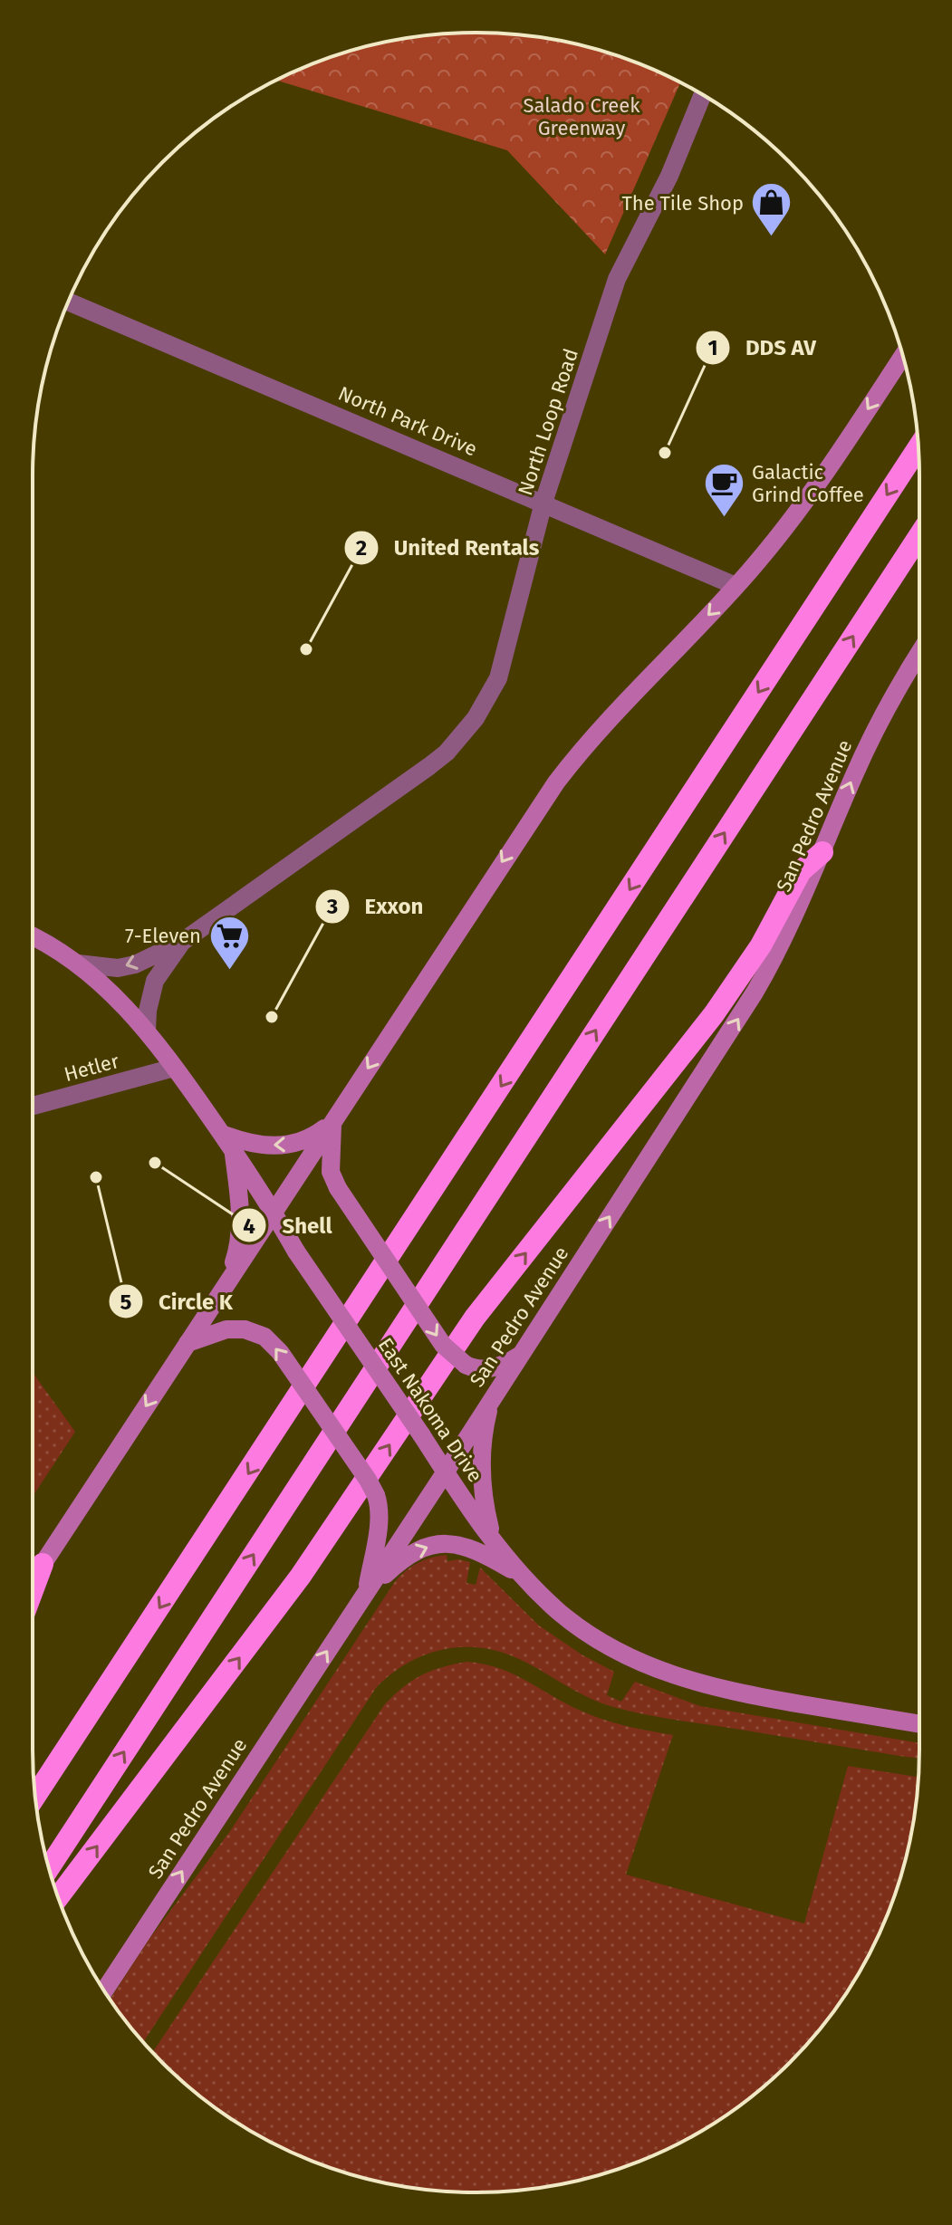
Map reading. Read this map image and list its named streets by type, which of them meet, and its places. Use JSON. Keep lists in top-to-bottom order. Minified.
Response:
{"streets":{"main road":["San Pedro Avenue","East Nakoma Drive"],"street":["North Park Drive","North Loop Road","Hetler"]},"crossings":[["North Park Drive","North Loop Road"],["North Loop Road","East Nakoma Drive"],["San Pedro Avenue","East Nakoma Drive"],["Hetler","East Nakoma Drive"]],"one_way":["San Pedro Avenue"],"parks":["Salado Creek Greenway"],"places":{"shop":["The Tile Shop"],"other":["DDS AV","United Rentals","Exxon","Shell","Circle K"],"cafe":["Galactic Grind Coffee"],"supermarket":["7-Eleven"]}}
